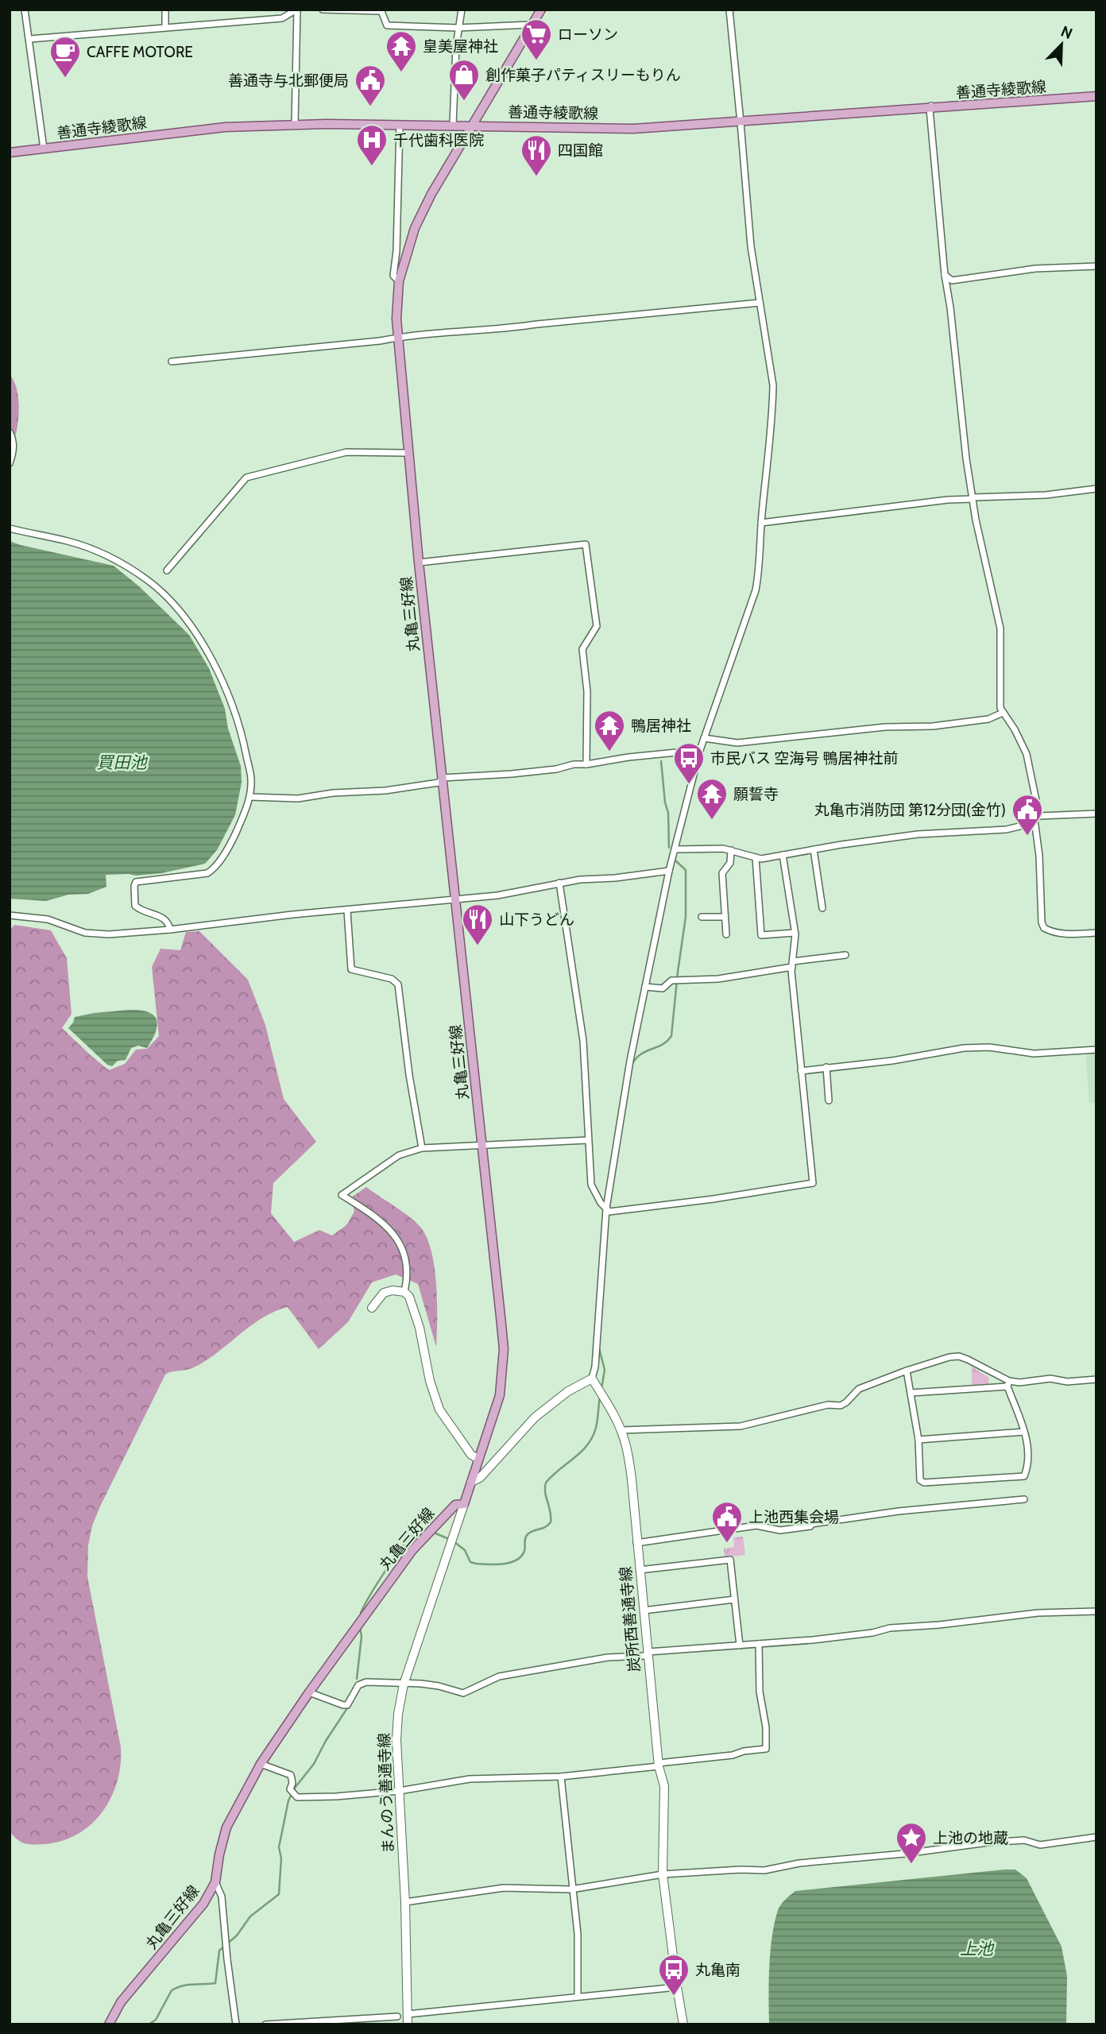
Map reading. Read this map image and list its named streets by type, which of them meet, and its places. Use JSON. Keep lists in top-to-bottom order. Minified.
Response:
{"streets":{"main road":["善通寺綾歌線","丸亀三好線","炭所西善通寺線","まんのう善通寺線"]},"crossings":[["善通寺綾歌線","丸亀三好線"],["丸亀三好線","まんのう善通寺線"]],"water":["買田池","上池"],"places":{"supermarket":["ローソン"],"temple":["皇美屋神社","鴨居神社","願誓寺"],"cafe":["CAFFE MOTORE"],"shop":["創作菓子パティスリーもりん"],"public building":["善通寺与北郵便局","丸亀市消防団 第12分団(金竹)","上池西集会場"],"hospital":["千代歯科医院"],"restaurant":["四国館","山下うどん"],"bus stop":["市民バス 空海号 鴨居神社前","丸亀南"],"place":["上池の地蔵"]},"north":"top right"}
